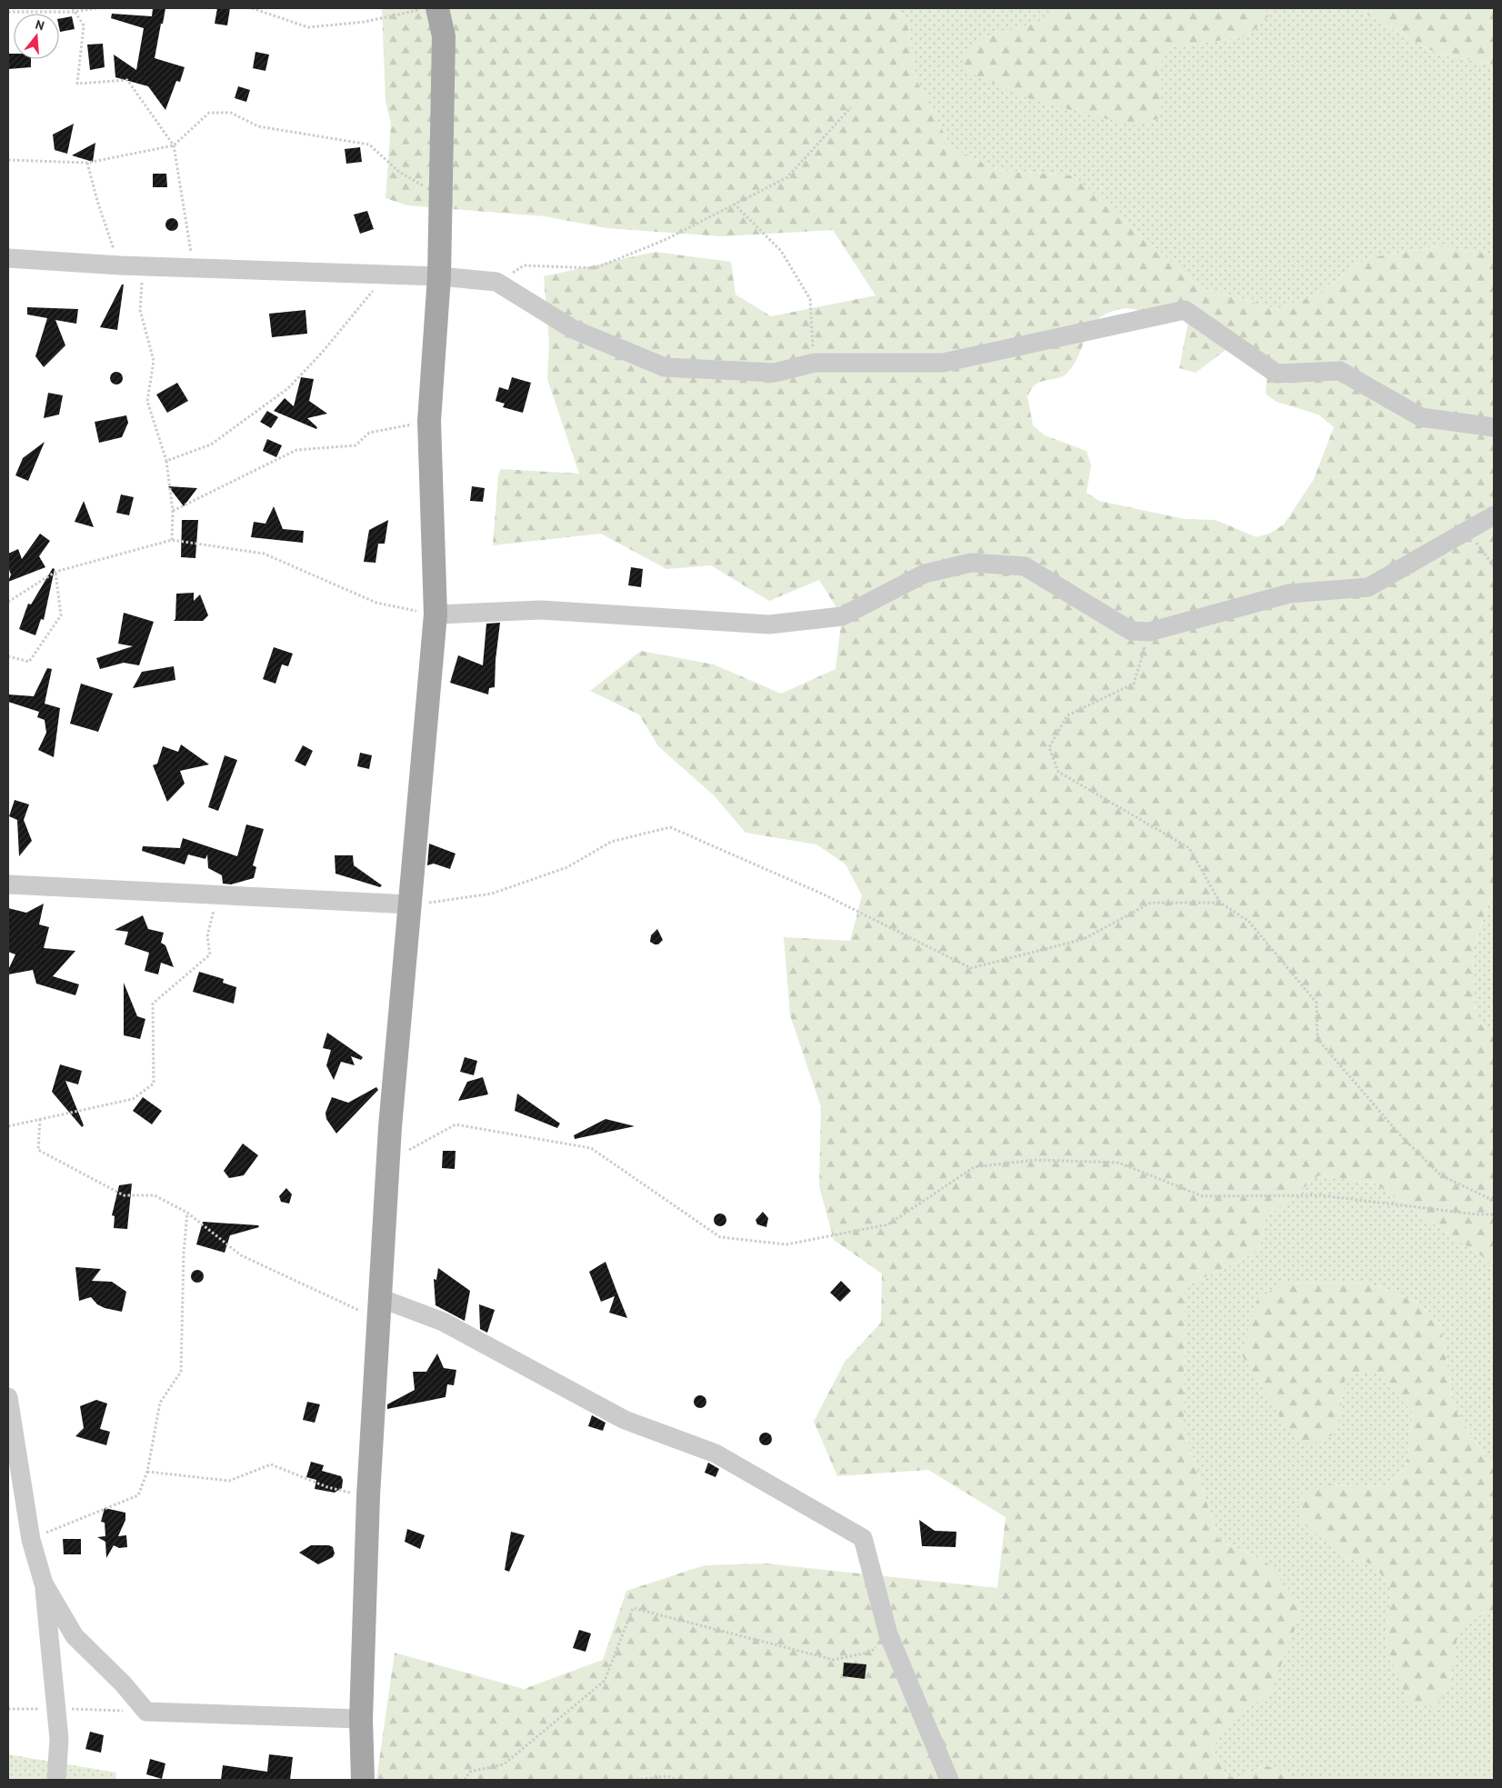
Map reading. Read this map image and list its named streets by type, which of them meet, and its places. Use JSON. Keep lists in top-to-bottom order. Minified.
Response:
{"north":"top"}
